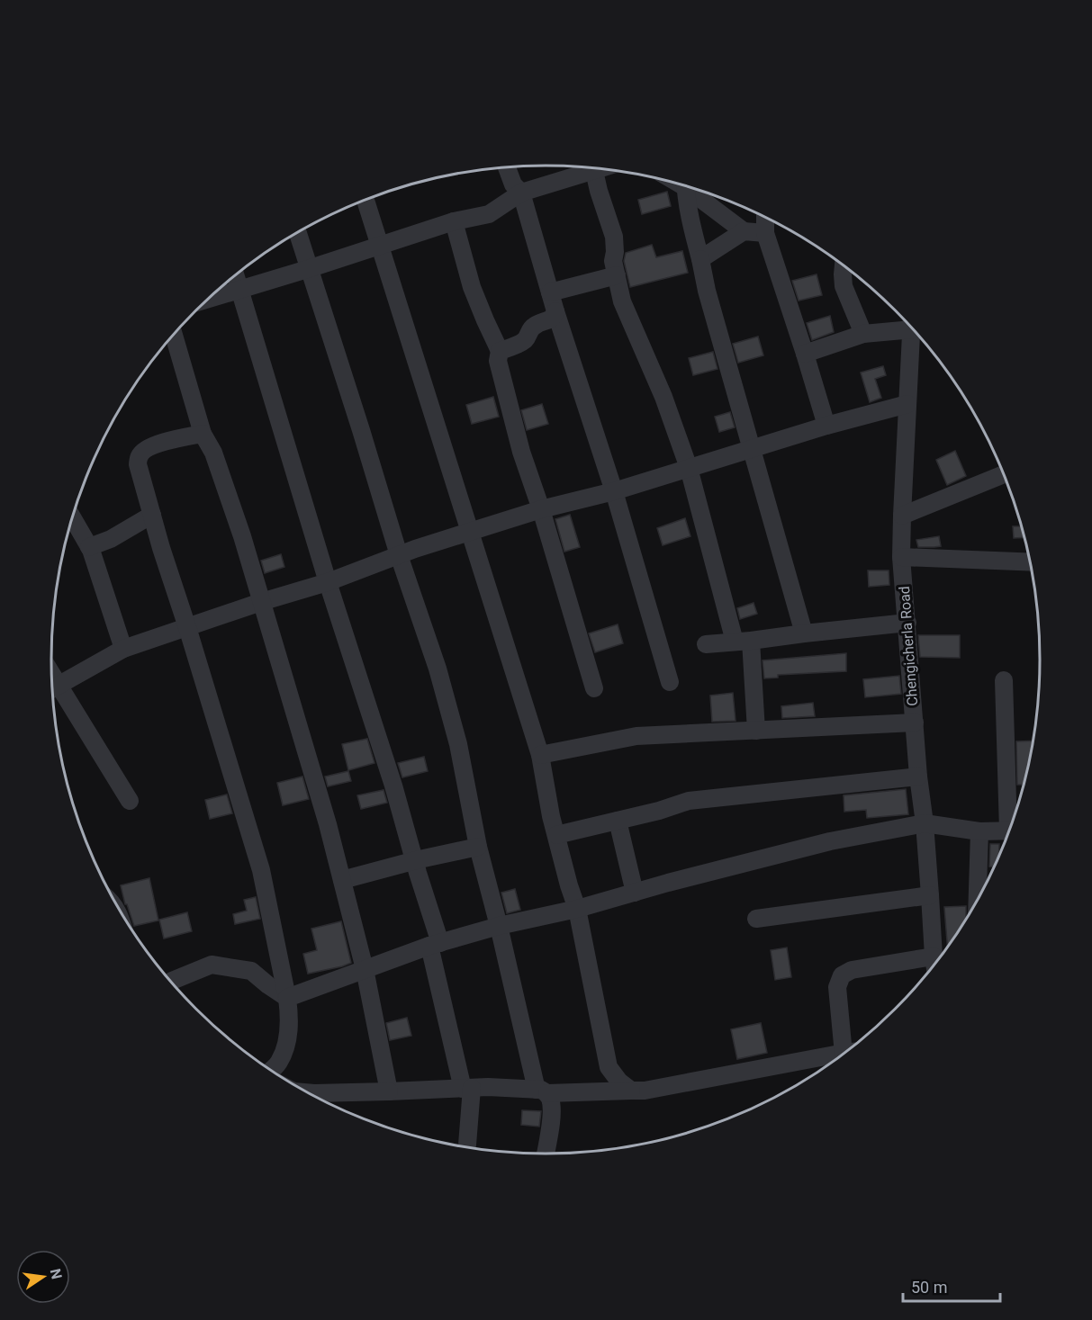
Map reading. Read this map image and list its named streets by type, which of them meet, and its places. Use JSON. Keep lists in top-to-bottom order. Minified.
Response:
{"streets":{"street":["Chengicherla Road"]},"scale_bar":"50 m","north":"right"}
